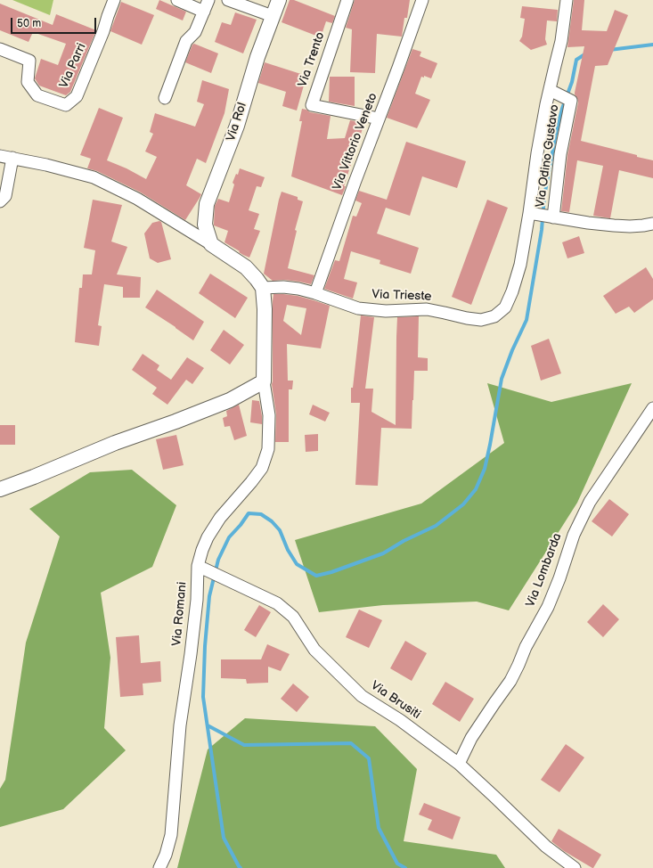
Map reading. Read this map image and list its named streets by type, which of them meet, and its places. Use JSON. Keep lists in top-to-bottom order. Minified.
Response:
{"streets":{"street":["Via Trento","Via Parri","Via Rol","Via Vittorio Veneto","Via Odino Gustavo","Via Trieste","Via Lombarda","Via Romani","Via Brusiti"]},"crossings":[["Via Trento","Via Vittorio Veneto"],["Via Vittorio Veneto","Via Trieste"],["Via Odino Gustavo","Via Trieste"],["Via Lombarda","Via Brusiti"],["Via Romani","Via Brusiti"]],"scale_bar":"50 m"}
